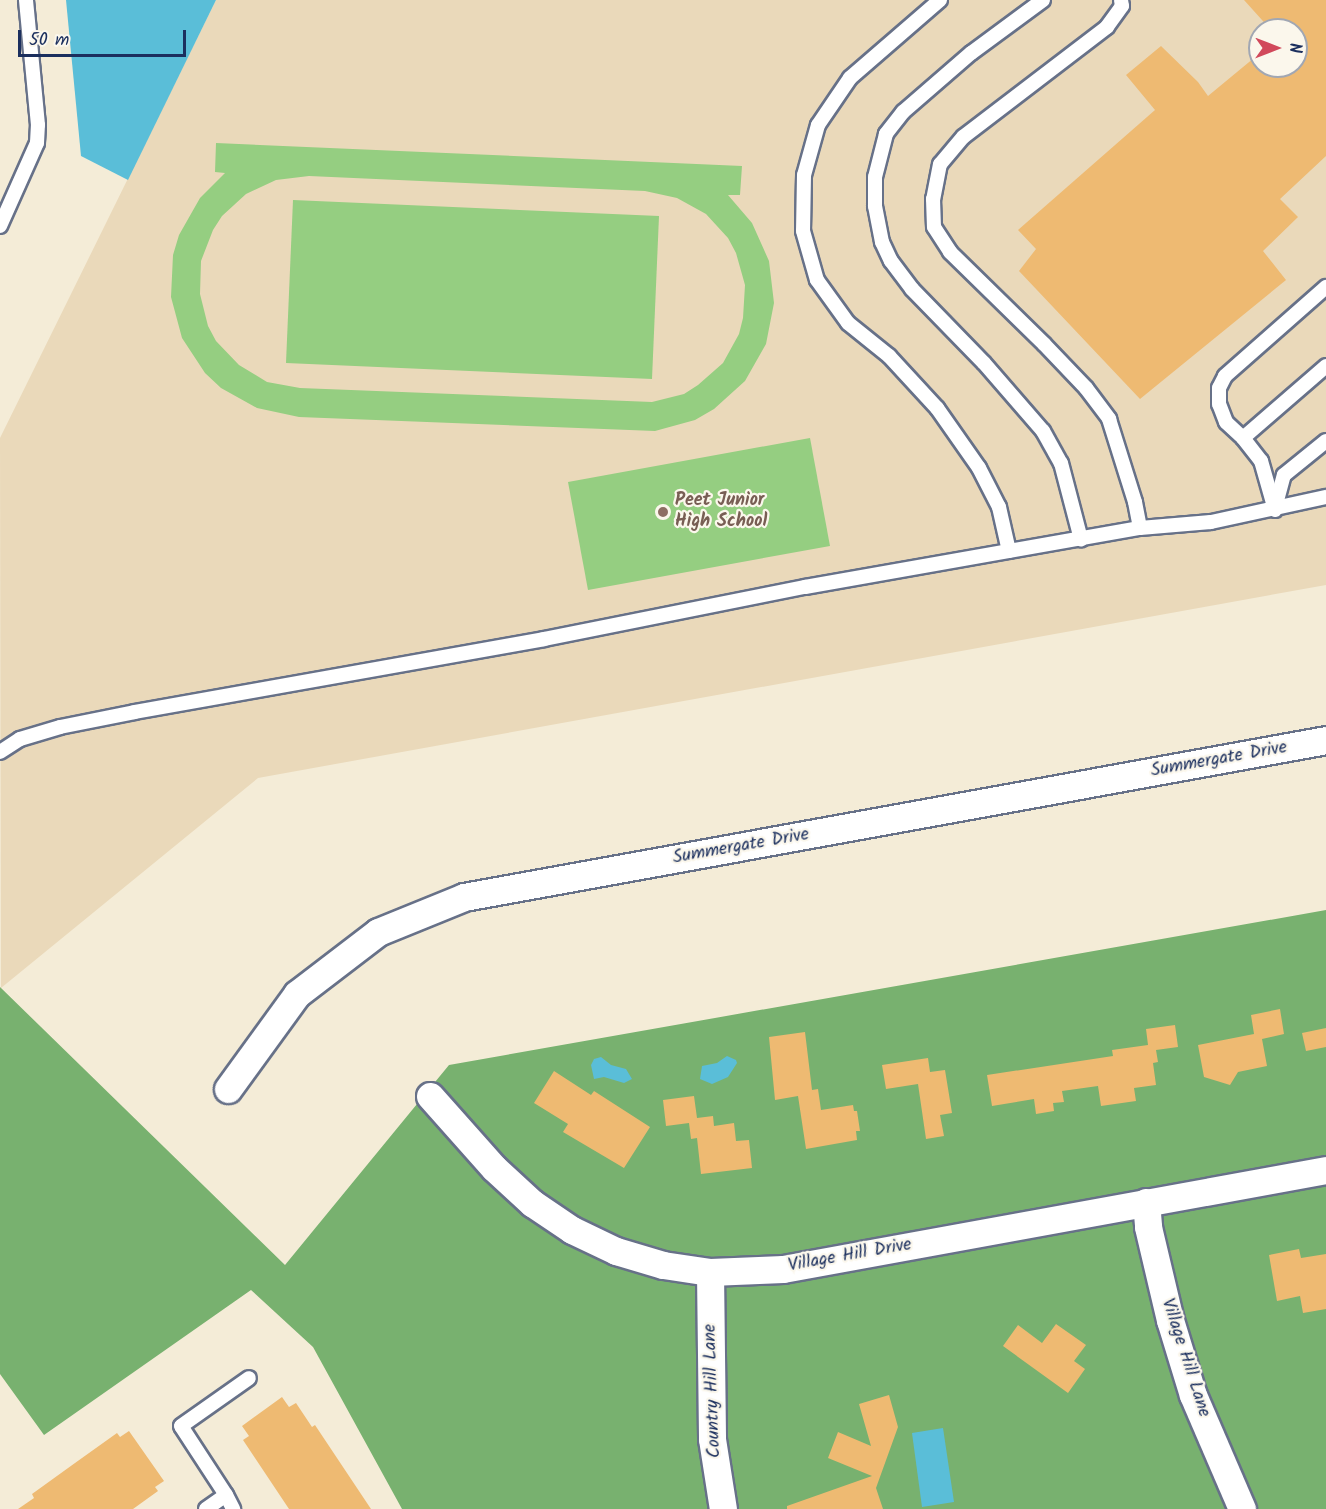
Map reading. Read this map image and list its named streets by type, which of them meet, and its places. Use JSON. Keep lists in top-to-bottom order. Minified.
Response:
{"streets":{"street":["Summergate Drive","Village Hill Drive","Village Hill Lane","Country Hill Lane"]},"crossings":[["Village Hill Drive","Village Hill Lane"],["Village Hill Drive","Country Hill Lane"]],"places":["Peet Junior High School"],"scale_bar":"50 m","north":"right"}
